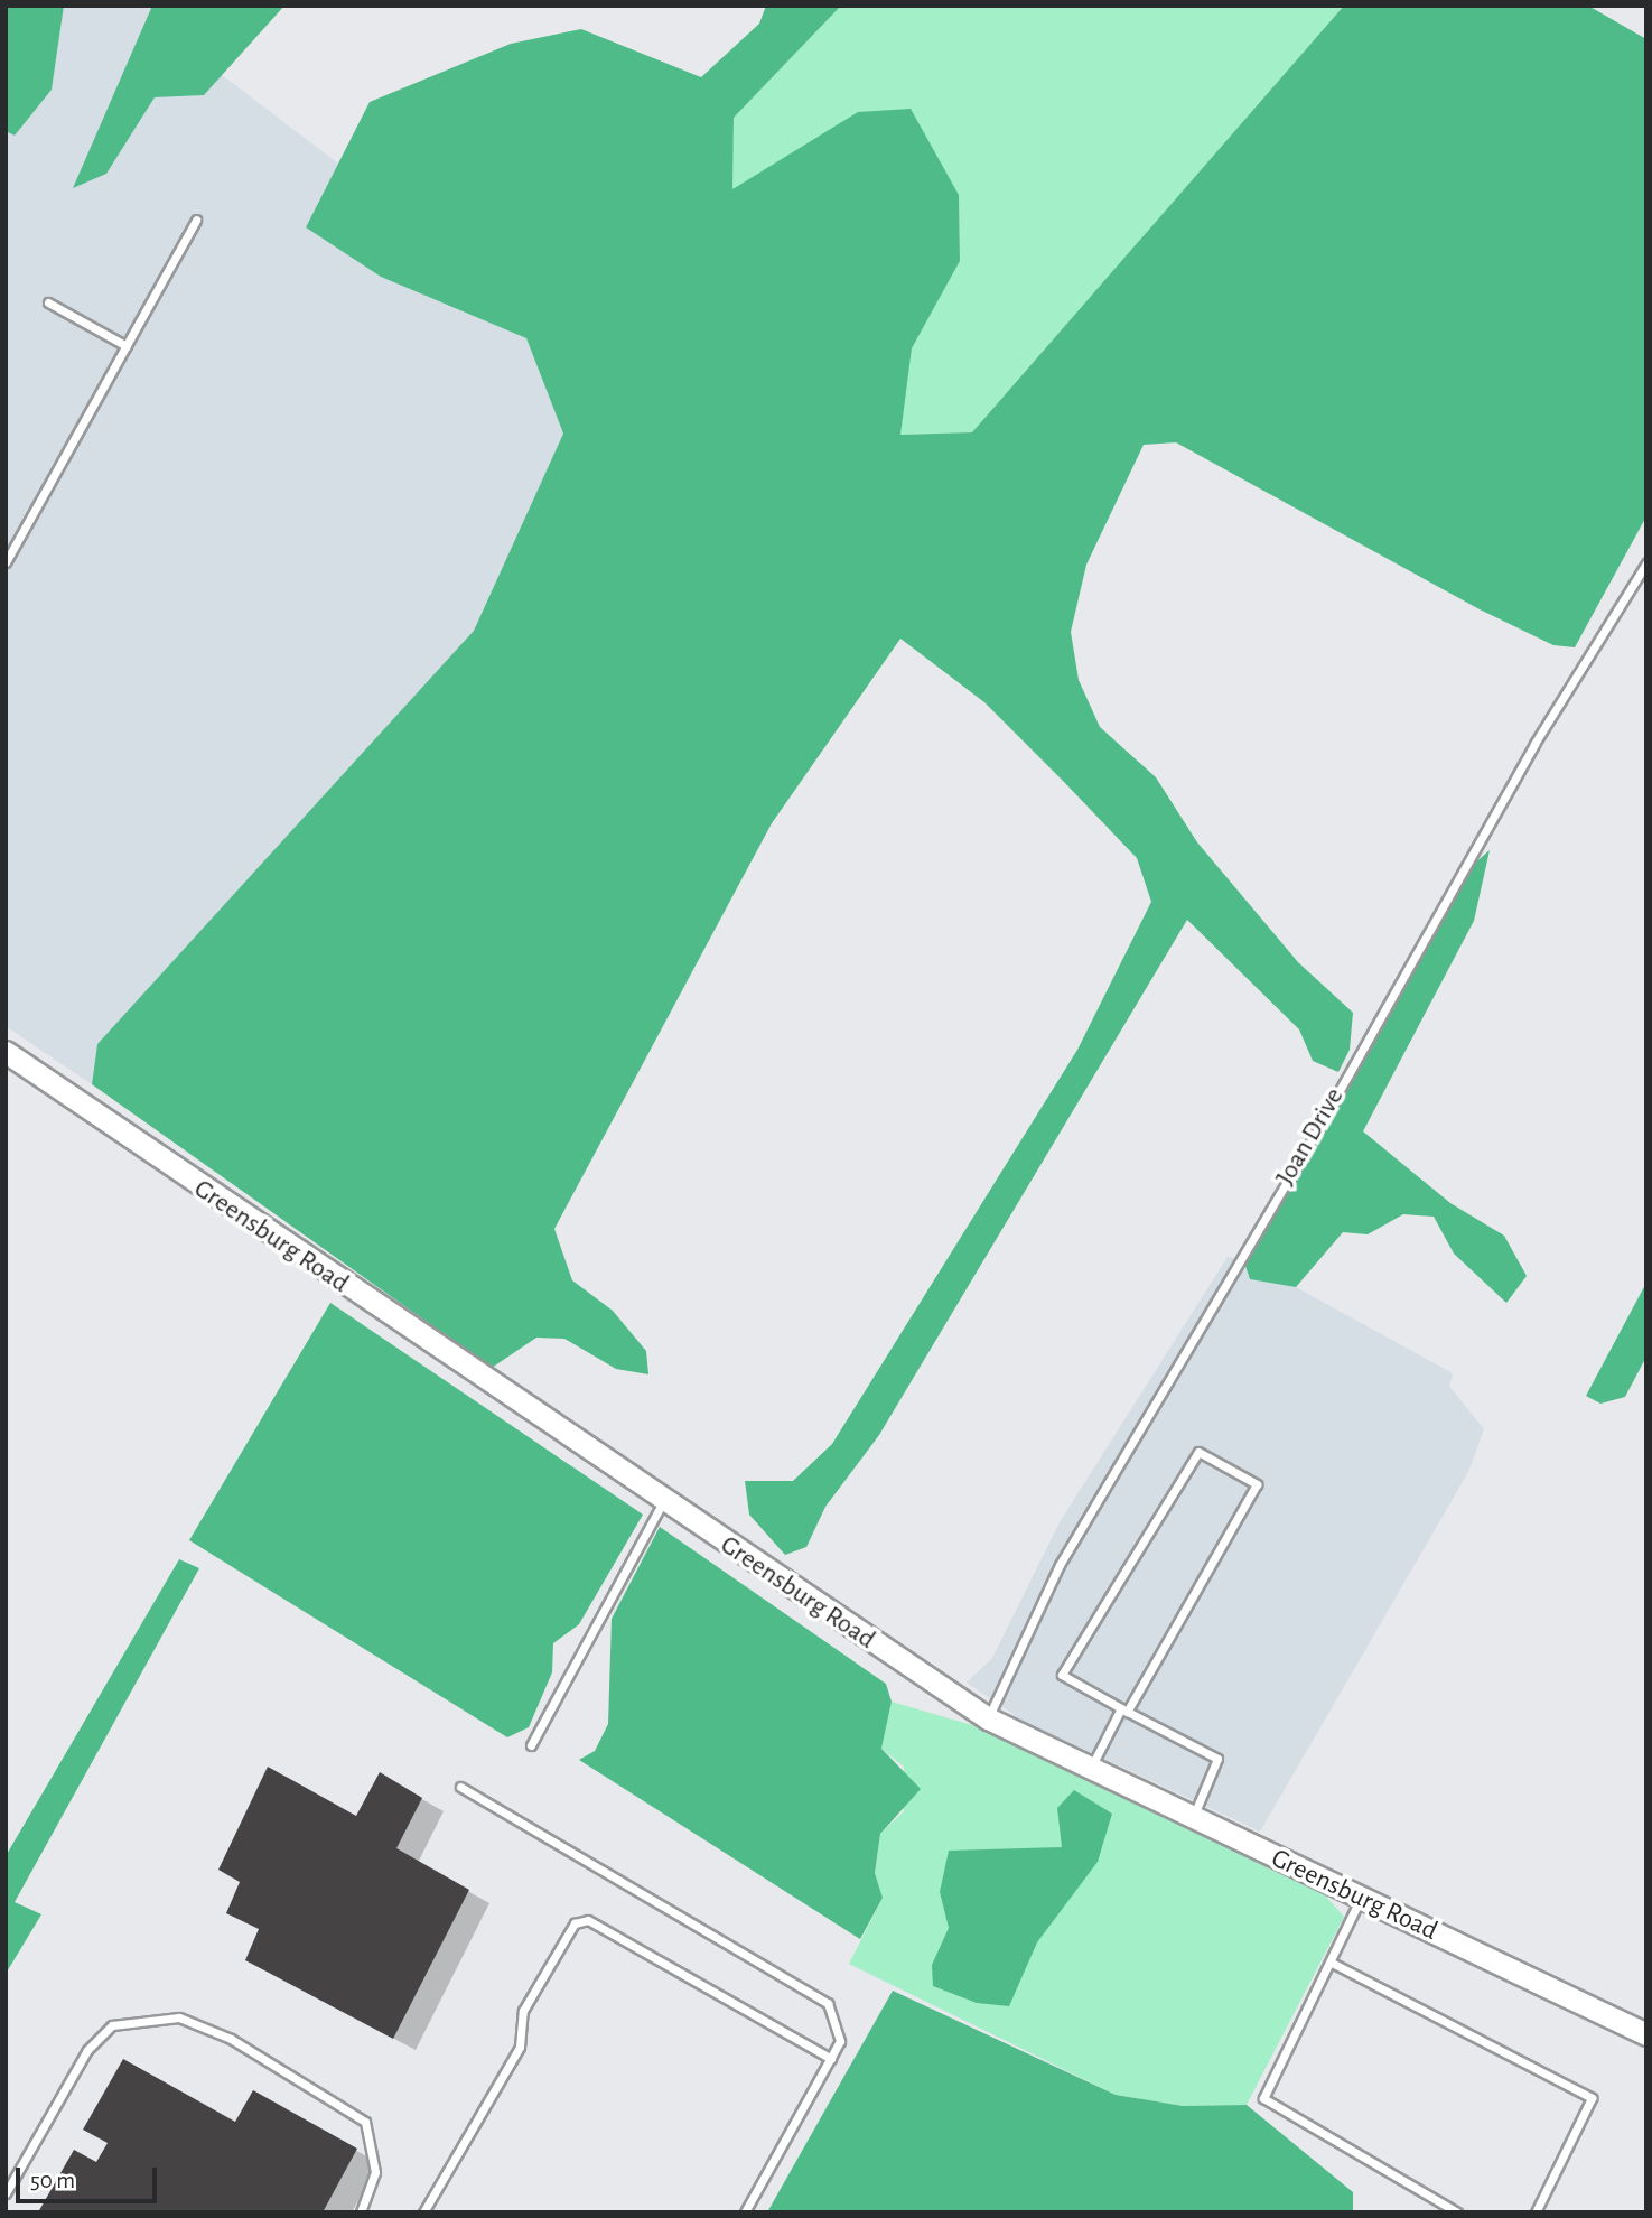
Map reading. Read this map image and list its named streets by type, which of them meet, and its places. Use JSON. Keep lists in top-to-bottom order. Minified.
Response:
{"streets":{"main road":["Greensburg Road"],"lane":["Joan Drive"]},"crossings":[["Joan Drive","Greensburg Road"]],"scale_bar":"50 m"}
